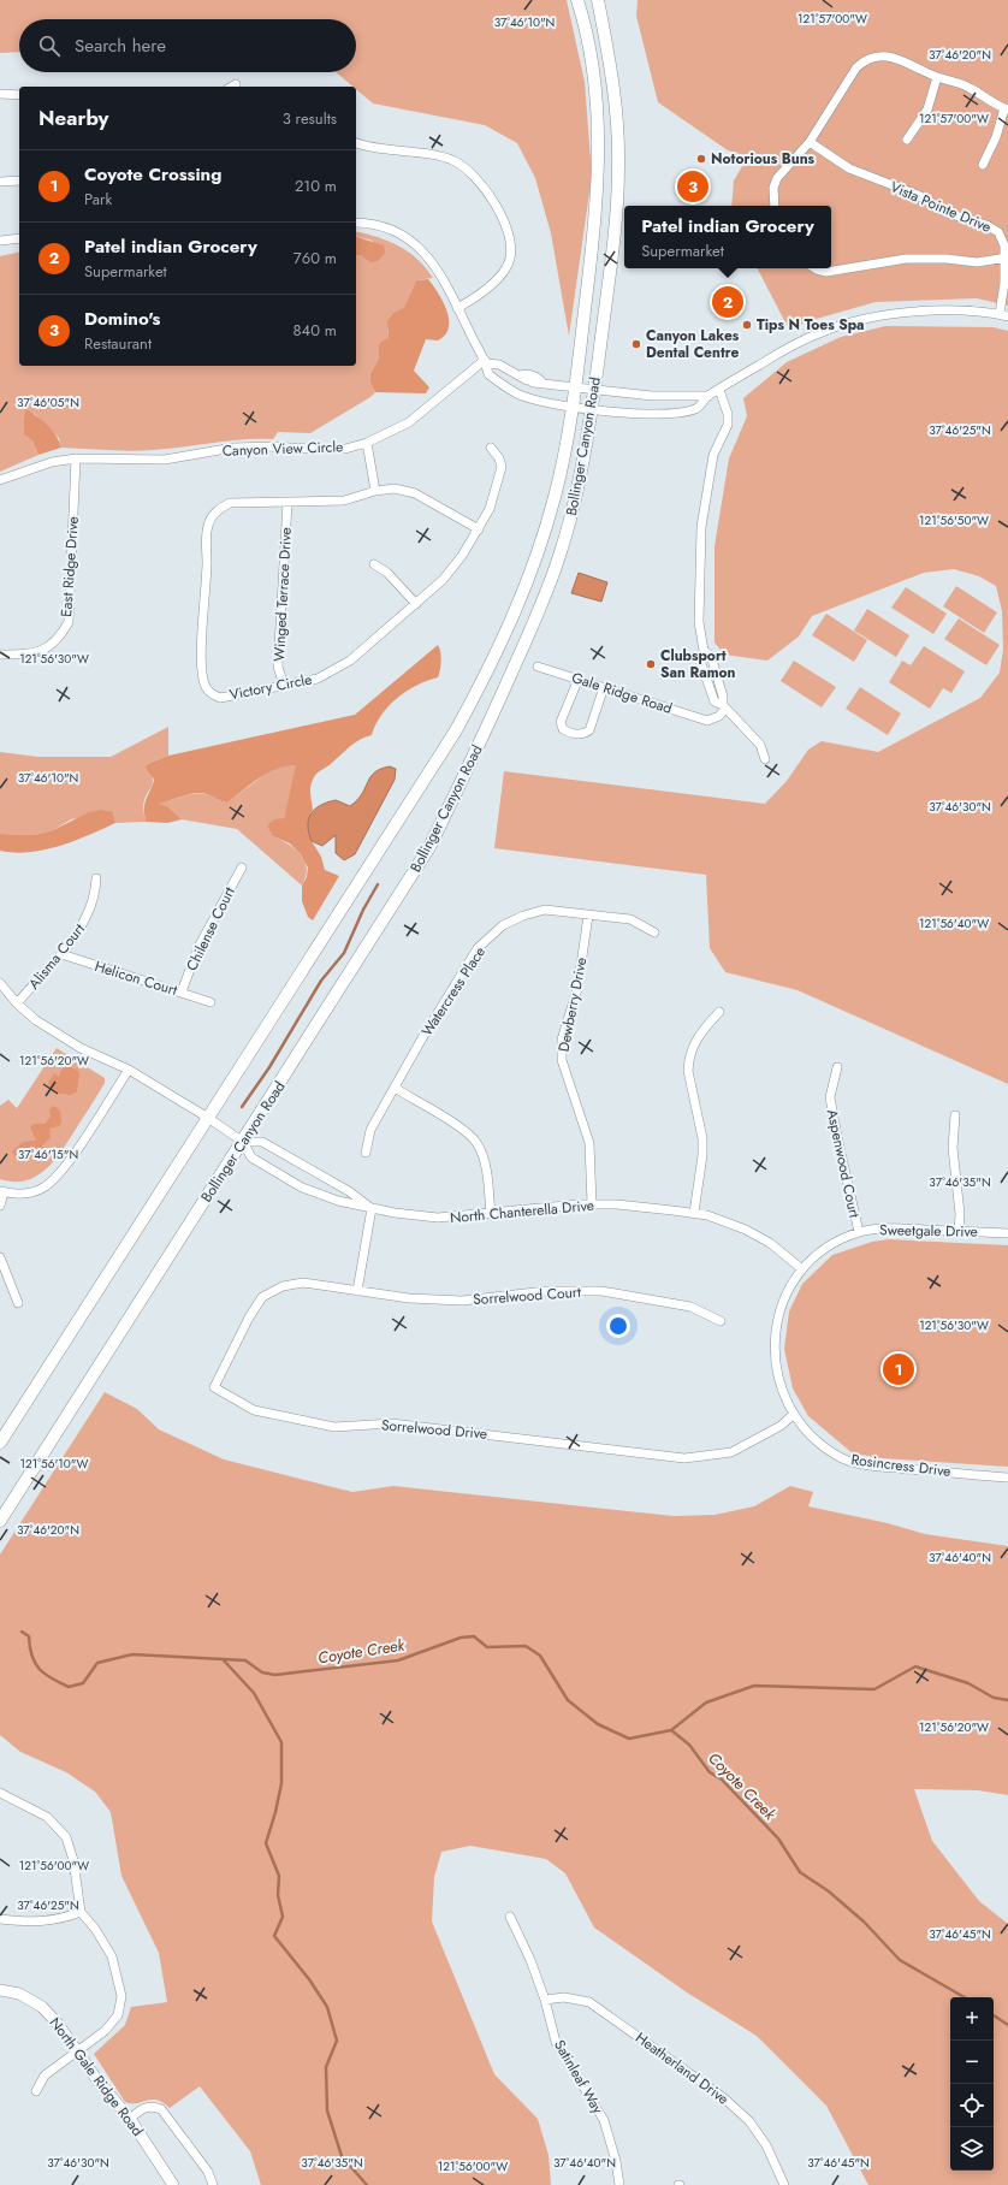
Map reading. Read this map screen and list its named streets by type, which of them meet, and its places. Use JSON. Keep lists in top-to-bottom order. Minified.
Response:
{"streets":{"main road":["Bollinger Canyon Road"],"street":["Vista Pointe Drive","Canyon View Circle","East Ridge Drive","Winged Terrace Drive","Victory Circle","Gale Ridge Road","Chilense Court","Alisma Court","Helicon Court","Watercress Place","Dewberry Drive","Aspenwood Court","North Chanterella Drive","Sweetgale Drive","Sorrelwood Court","Sorrelwood Drive","Rosincress Drive","Heatherland Drive","North Gale Ridge Road","Satinleaf Way"]},"crossings":[["Bollinger Canyon Road","North Chanterella Drive"],["Canyon View Circle","East Ridge Drive"],["Winged Terrace Drive","Victory Circle"],["Chilense Court","Helicon Court"],["Alisma Court","Helicon Court"],["Alisma Court","North Chanterella Drive"],["Watercress Place","Dewberry Drive"],["Dewberry Drive","North Chanterella Drive"],["Aspenwood Court","Sweetgale Drive"],["North Chanterella Drive","Sweetgale Drive"],["North Chanterella Drive","Rosincress Drive"],["Sweetgale Drive","Rosincress Drive"],["Sorrelwood Court","Sorrelwood Drive"],["Sorrelwood Drive","Rosincress Drive"],["Heatherland Drive","Satinleaf Way"]],"water":["Coyote Creek"],"places":["Notorious Buns","Tips N Toes Spa","Canyon Lakes Dental Centre","Clubsport San Ramon"],"page":{"search":"Search here","heading":["Nearby","3 results"],"list":[{"mark":"1","name":"Coyote Crossing","note":"Park","value":"210 m"},{"mark":"2","name":"Patel indian Grocery","note":"Supermarket","value":"760 m"},{"mark":"3","name":"Domino's","note":"Restaurant","value":"840 m"}],"pins":["3","2","1"],"popup":["Patel indian Grocery","Supermarket"],"map_buttons":["+","−"]},"coordinates":["121°57'00\"W","37°46'10\"N","37°46'20\"N","37°46'05\"N","37°46'25\"N","121°56'50\"W","121°56'30\"W","37°46'30\"N","121°56'40\"W","121°56'20\"W","37°46'15\"N","37°46'35\"N","121°56'10\"W","37°46'40\"N","121°56'00\"W","37°46'45\"N"]}
